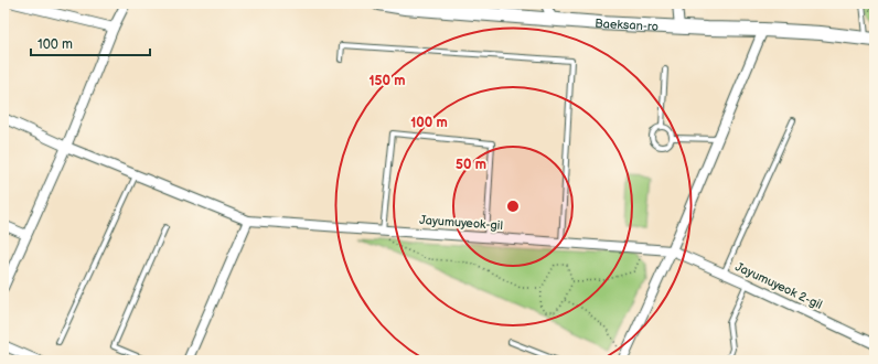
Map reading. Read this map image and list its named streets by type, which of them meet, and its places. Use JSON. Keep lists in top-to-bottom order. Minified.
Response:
{"streets":{"main road":["Baeksan-ro"],"street":["Jayumuyeok-gil","Jayumuyeok 2-gil"]},"crossings":[["Jayumuyeok-gil","Jayumuyeok 2-gil"]],"scale_bar":"100 m","rings":["150 m","100 m","50 m"]}
